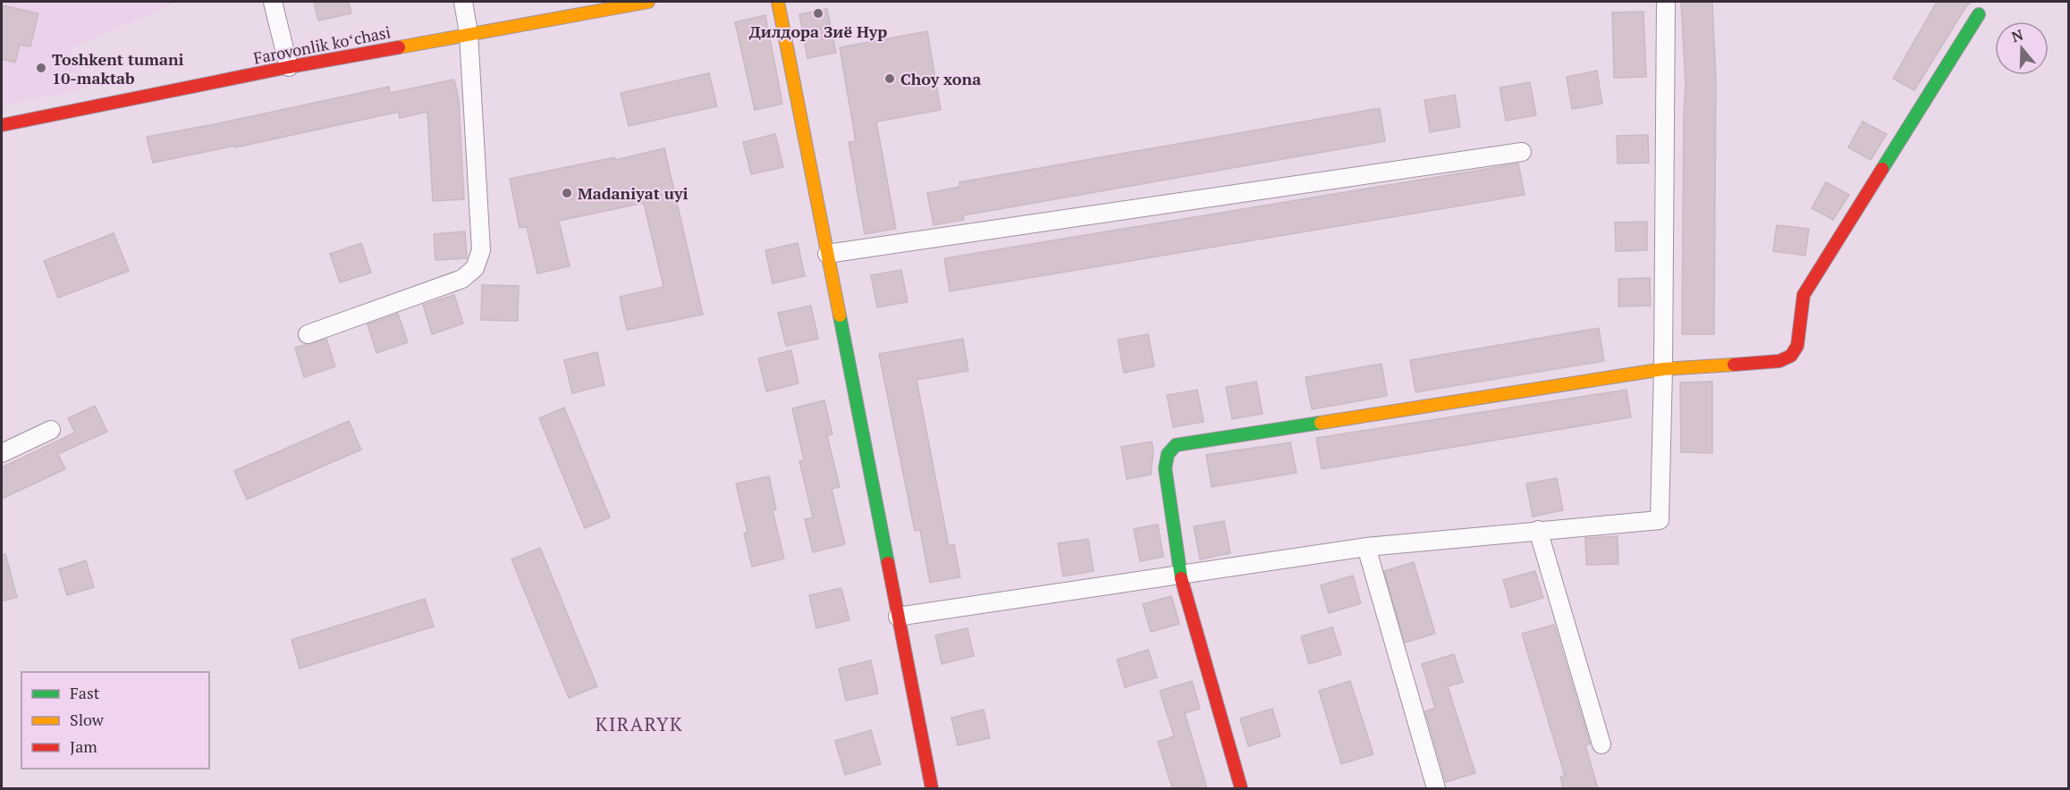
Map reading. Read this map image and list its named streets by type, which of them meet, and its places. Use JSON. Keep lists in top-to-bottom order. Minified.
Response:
{"streets":{"street":["Farovonlik koʻchasi"]},"districts":["KIRARYK"],"places":["Дилдора Зиё Нур","Toshkent tumani 10-maktab","Choy xona","Madaniyat uyi"],"legend":["Fast","Slow","Jam"],"north":"top"}
